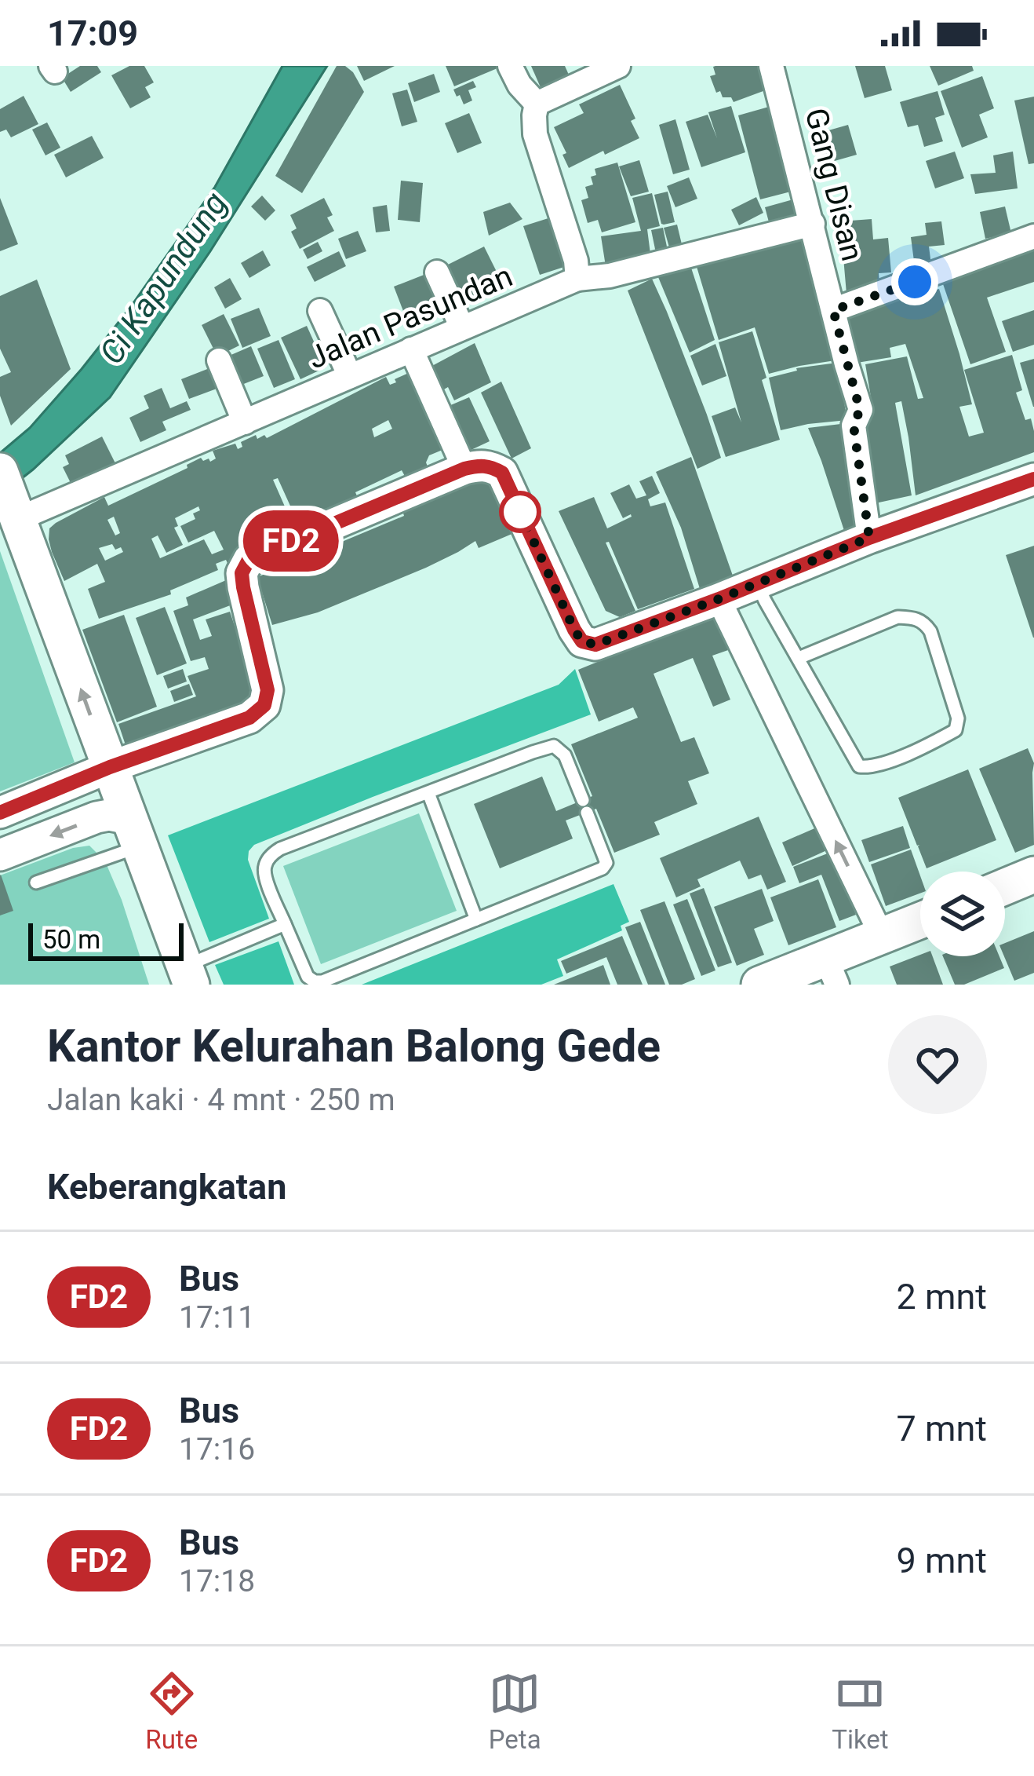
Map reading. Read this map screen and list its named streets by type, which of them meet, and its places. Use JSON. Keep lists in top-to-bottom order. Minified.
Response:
{"streets":{"street":["Gang Disan","Jalan Pasundan"]},"crossings":[["Gang Disan","Jalan Pasundan"]],"water":["Ci Kapundung"],"lines":["bus line FD2"],"scale_bar":"50 m","page":{"status":"17:09","on_map":"FD2","scale":"50 m","heading":[["Kantor Kelurahan Balong Gede","Jalan kaki · 4 mnt · 250 m"],"Keberangkatan"],"list":[{"mark":"FD2","name":"Bus","note":"17:11","value":"2 mnt"},{"mark":"FD2","name":"Bus","note":"17:16","value":"7 mnt"},{"mark":"FD2","name":"Bus","note":"17:18","value":"9 mnt"}],"tabs":["Rute","Peta","Tiket"]}}
